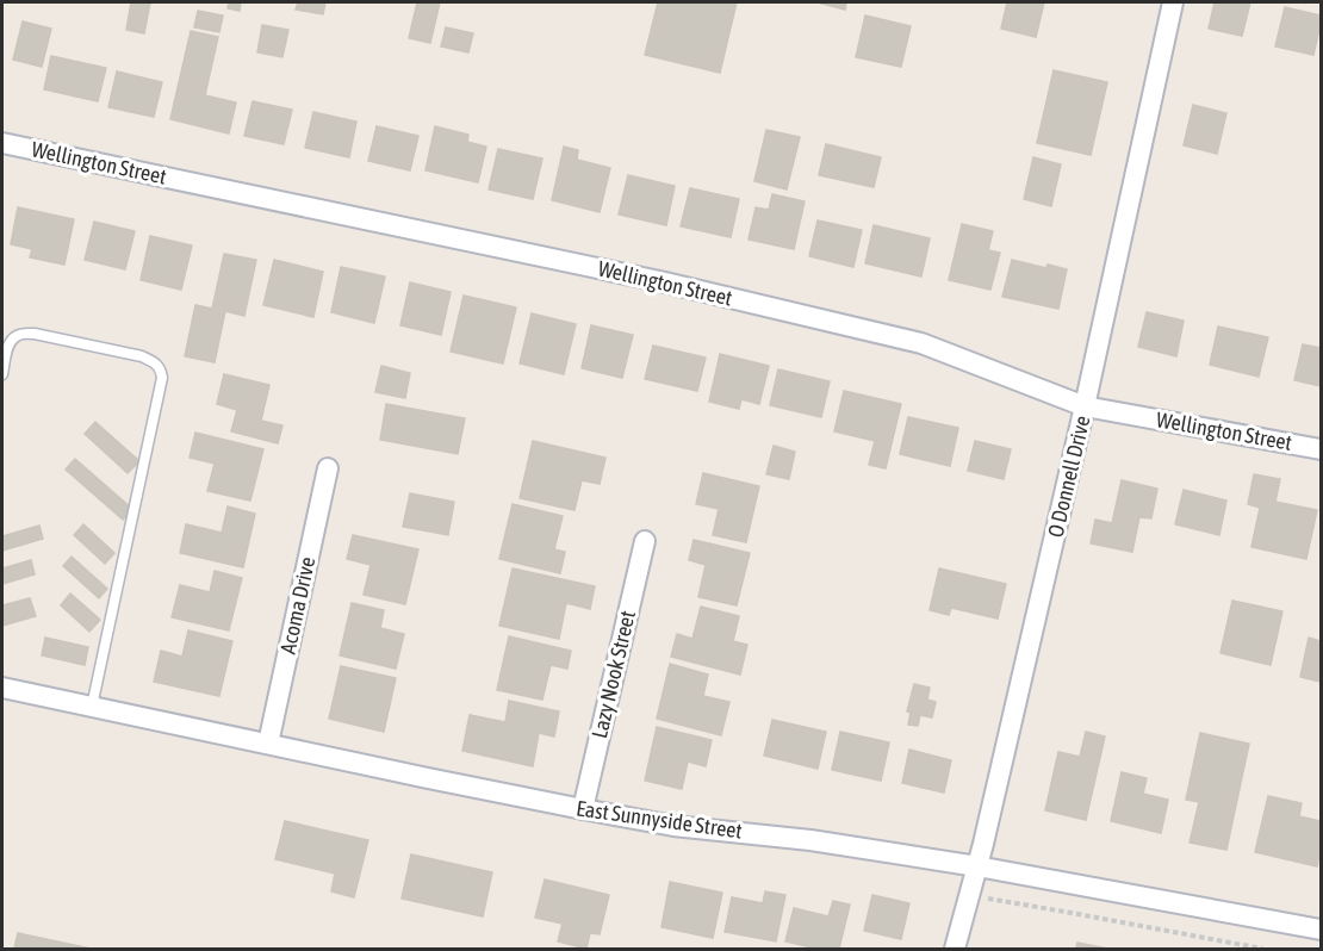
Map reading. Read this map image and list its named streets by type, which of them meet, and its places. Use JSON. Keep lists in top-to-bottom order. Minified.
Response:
{"streets":{"street":["Wellington Street","O Donnell Drive","Acoma Drive","Lazy Nook Street","East Sunnyside Street"]},"crossings":[["Wellington Street","O Donnell Drive"],["O Donnell Drive","East Sunnyside Street"],["Acoma Drive","East Sunnyside Street"],["Lazy Nook Street","East Sunnyside Street"]]}
